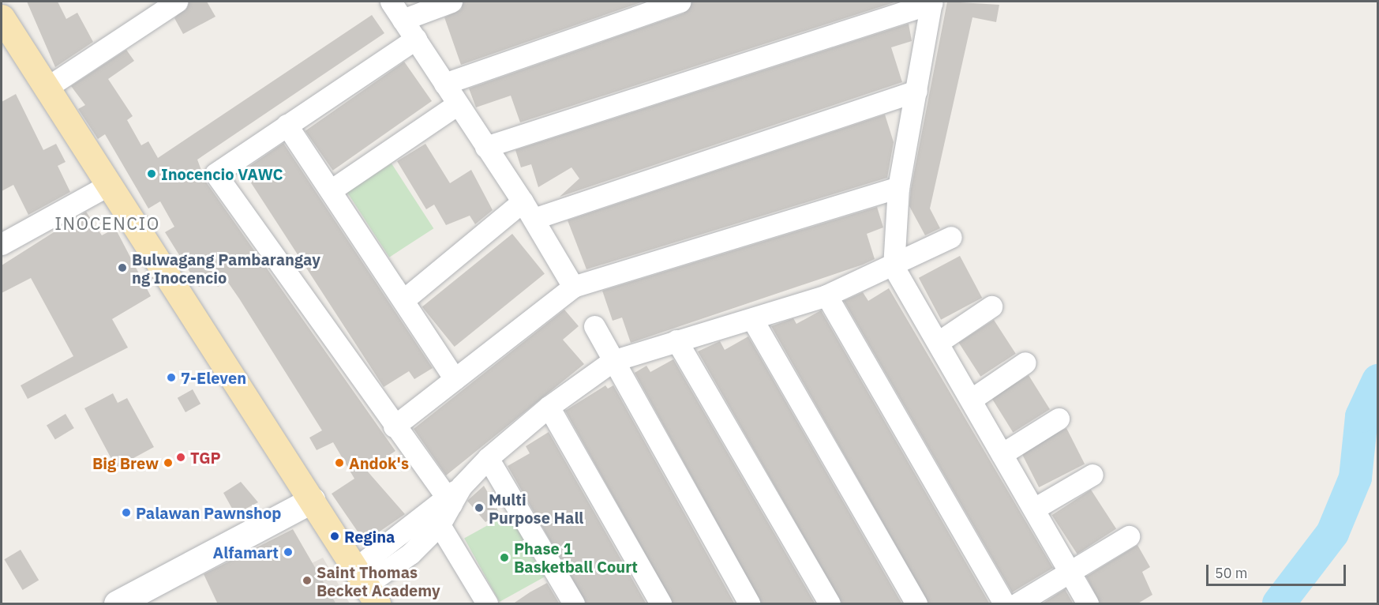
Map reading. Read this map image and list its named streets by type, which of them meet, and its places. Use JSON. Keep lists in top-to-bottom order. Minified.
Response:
{"districts":["INOCENCIO"],"places":["Inocencio VAWC","Bulwagang Pambarangay ng Inocencio","7-Eleven","TGP","Big Brew","Andok's","Multi Purpose Hall","Palawan Pawnshop","Regina","Alfamart","Phase 1 Basketball Court","Saint Thomas Becket Academy"],"scale_bar":"50 m"}
